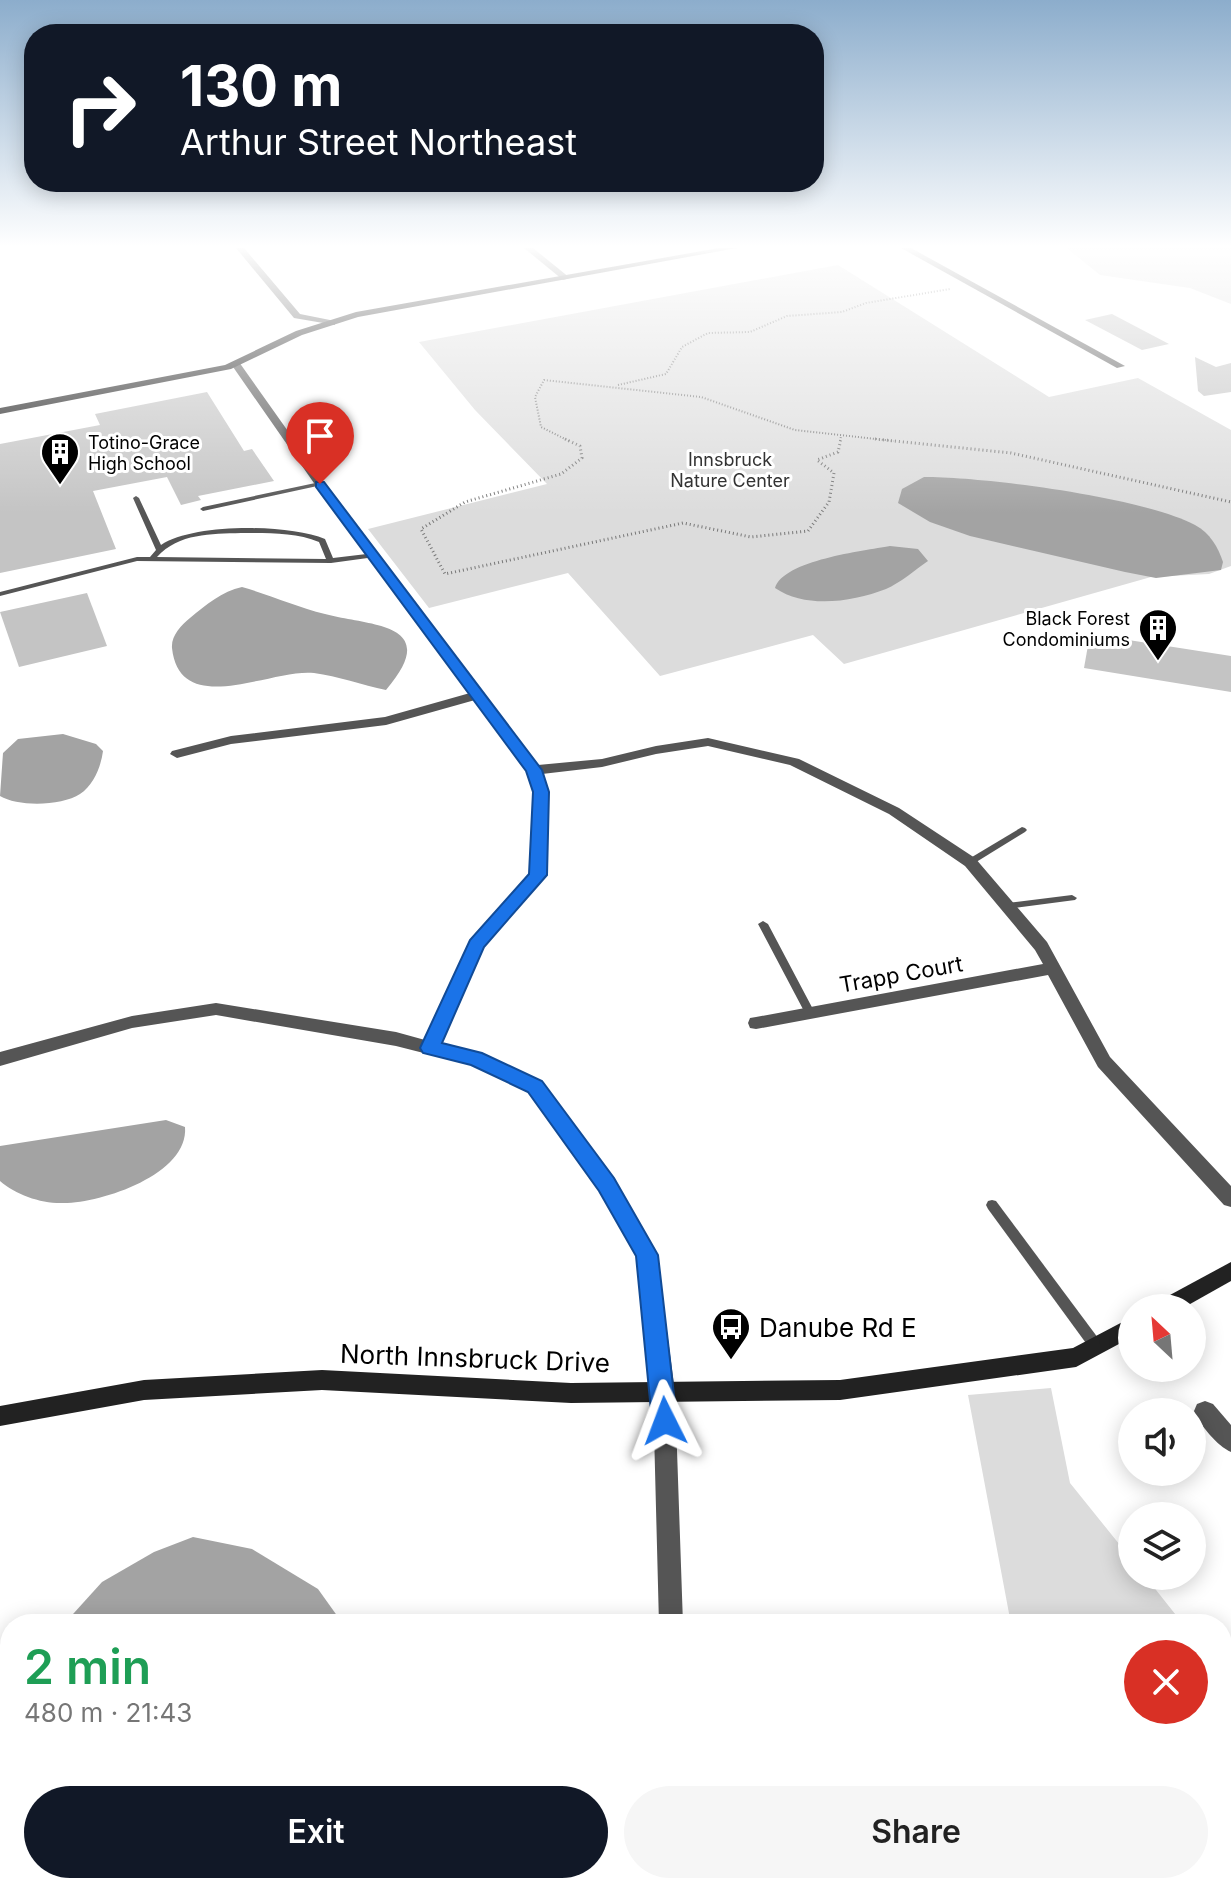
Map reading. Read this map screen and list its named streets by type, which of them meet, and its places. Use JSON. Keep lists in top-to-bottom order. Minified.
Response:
{"streets":{"street":["Trapp Court","North Innsbruck Drive"]},"parks":["Innsbruck Nature Center"],"places":{"building":["Totino-Grace High School","Black Forest Condominiums"],"bus stop":["Danube Rd E"]},"north":"top left","page":{"turn":["130 m","Arthur Street Northeast"],"heading":["2 min","480 m · 21:43"],"buttons":["Exit","Share"]}}
